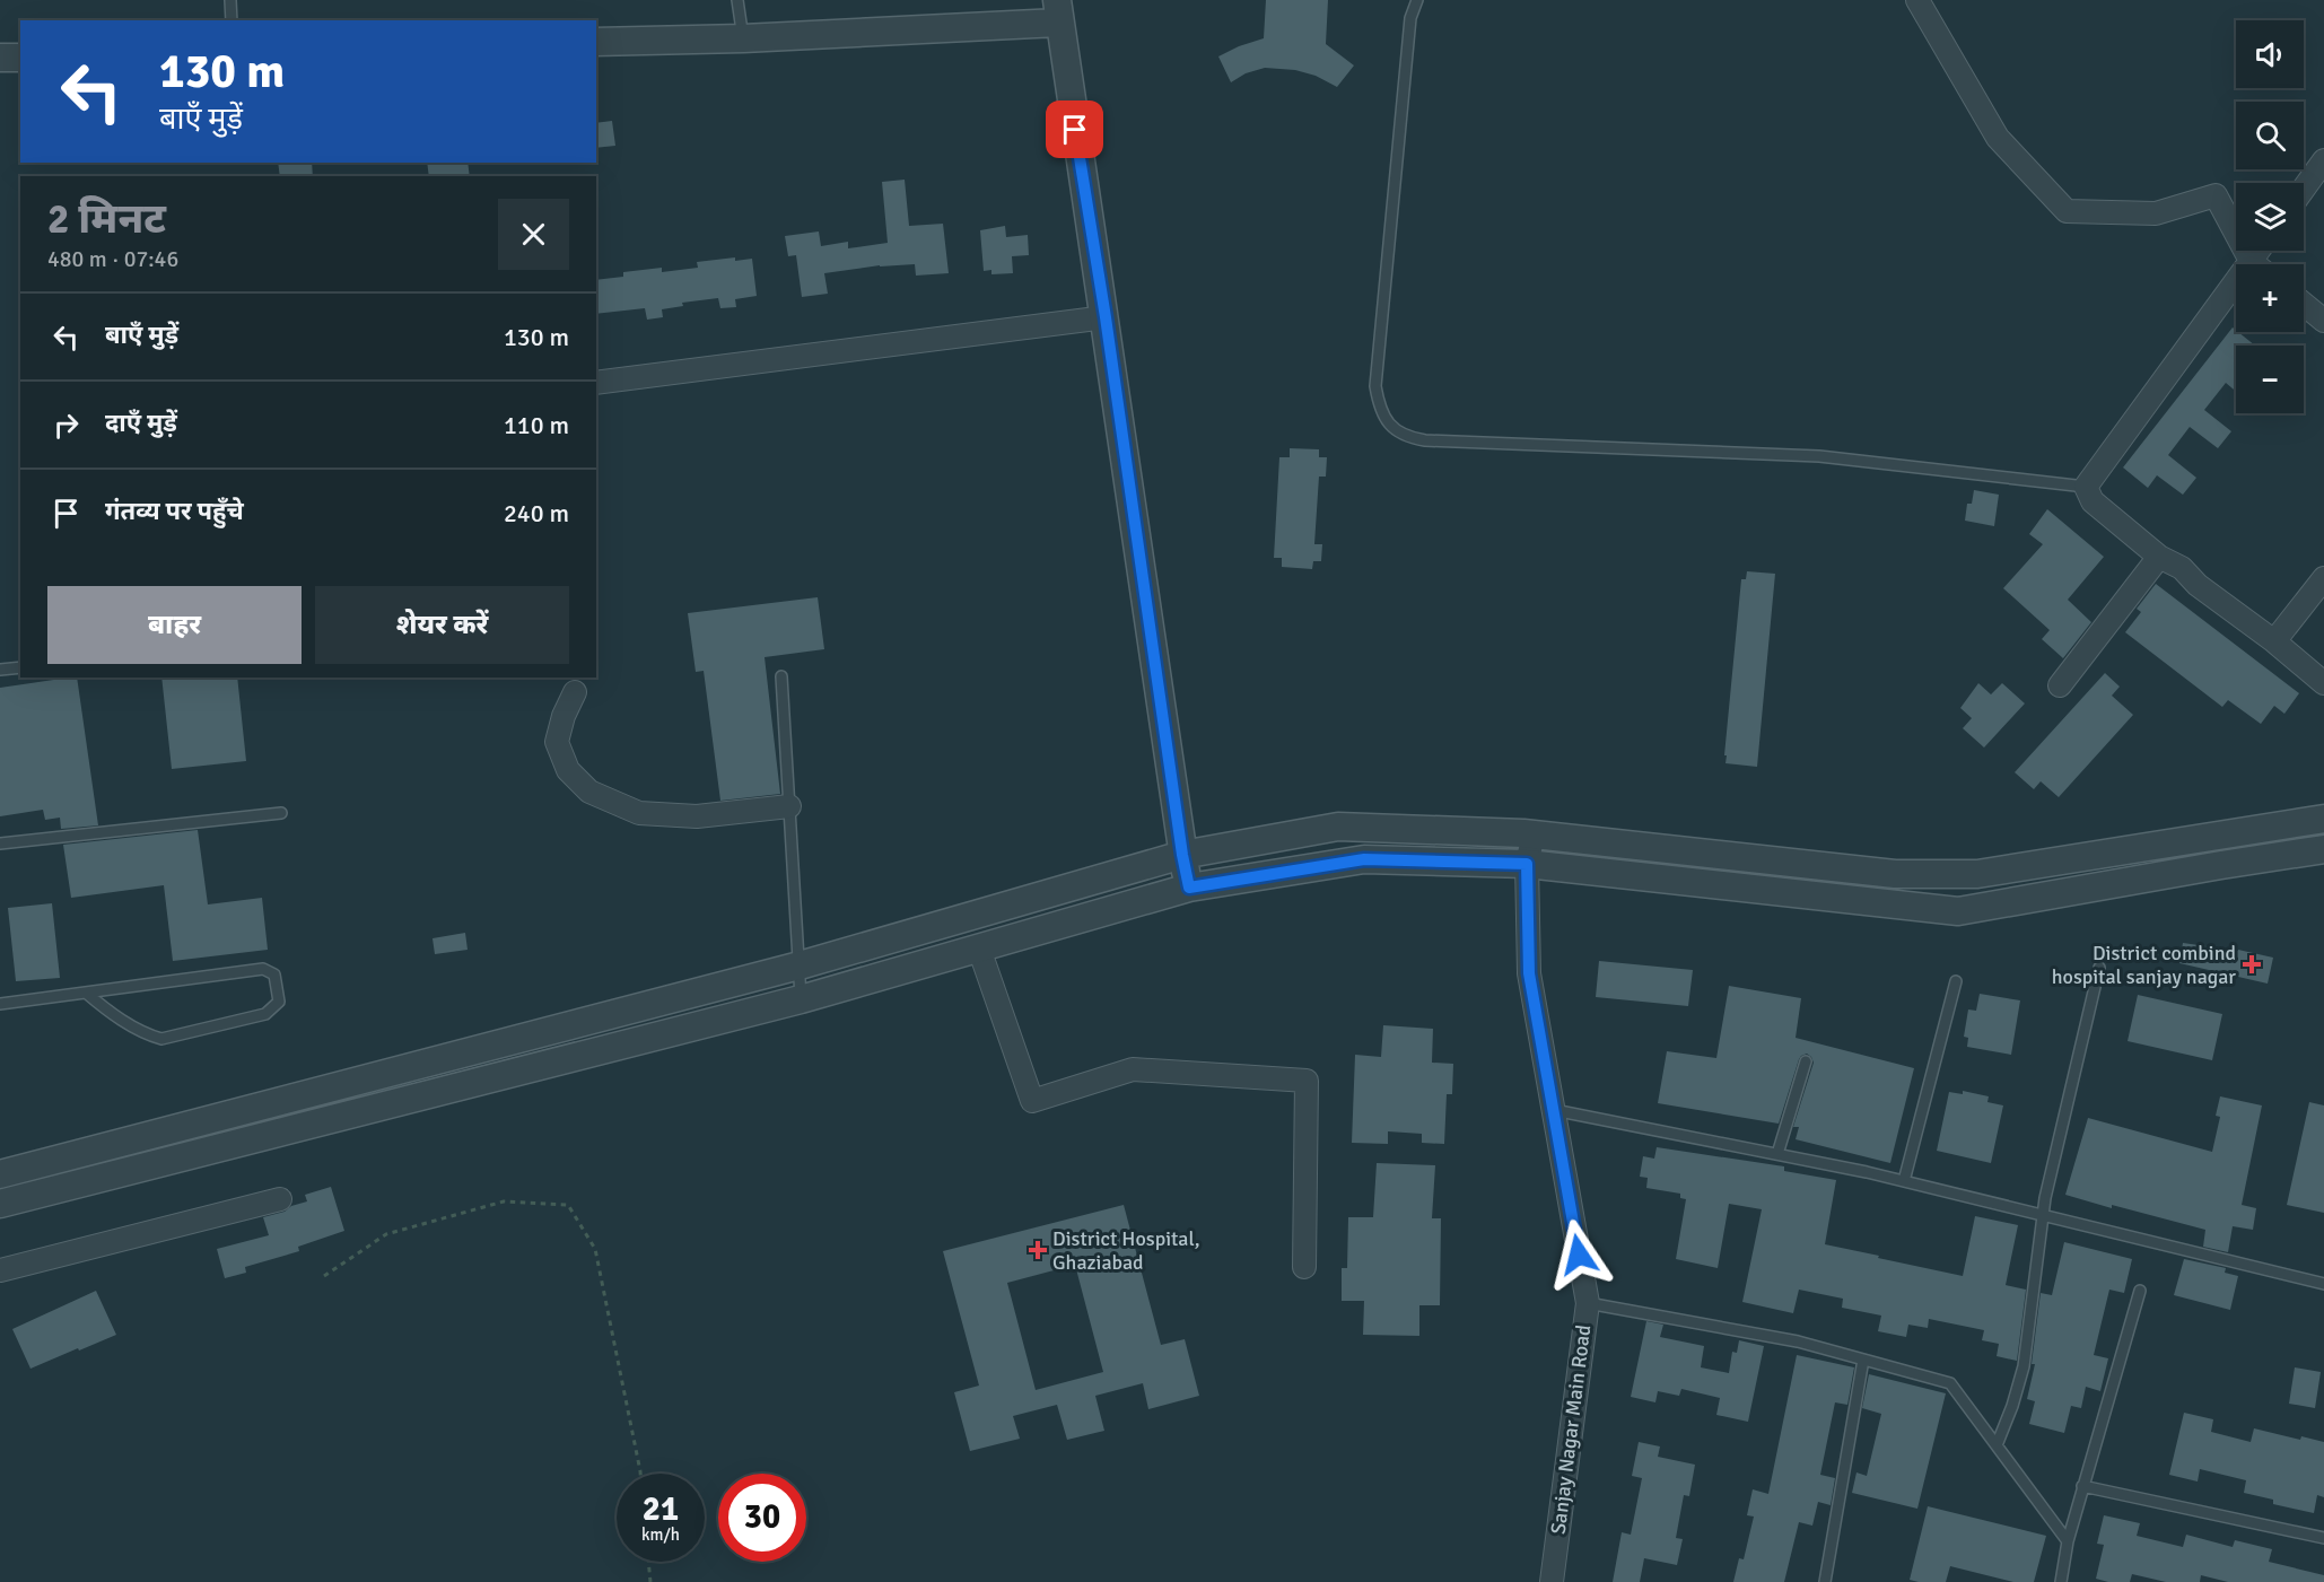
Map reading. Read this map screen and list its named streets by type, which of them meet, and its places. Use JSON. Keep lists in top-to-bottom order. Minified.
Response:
{"streets":{"street":["Sanjay Nagar Main Road"]},"places":{"health":["District combind hospital sanjay nagar","District Hospital, Ghaziabad"]},"page":{"map_buttons":["+","−"],"turn":["130 m","बाएँ मुड़ें"],"heading":["2 मिनट","480 m · 07:46"],"list":[{"name":"बाएँ मुड़ें","value":"130 m"},{"name":"दाएँ मुड़ें","value":"110 m"},{"name":"गंतव्य पर पहुँचे","value":"240 m"}],"buttons":["बाहर","शेयर करें"],"speed":"21 km/h","limit":"30"}}
